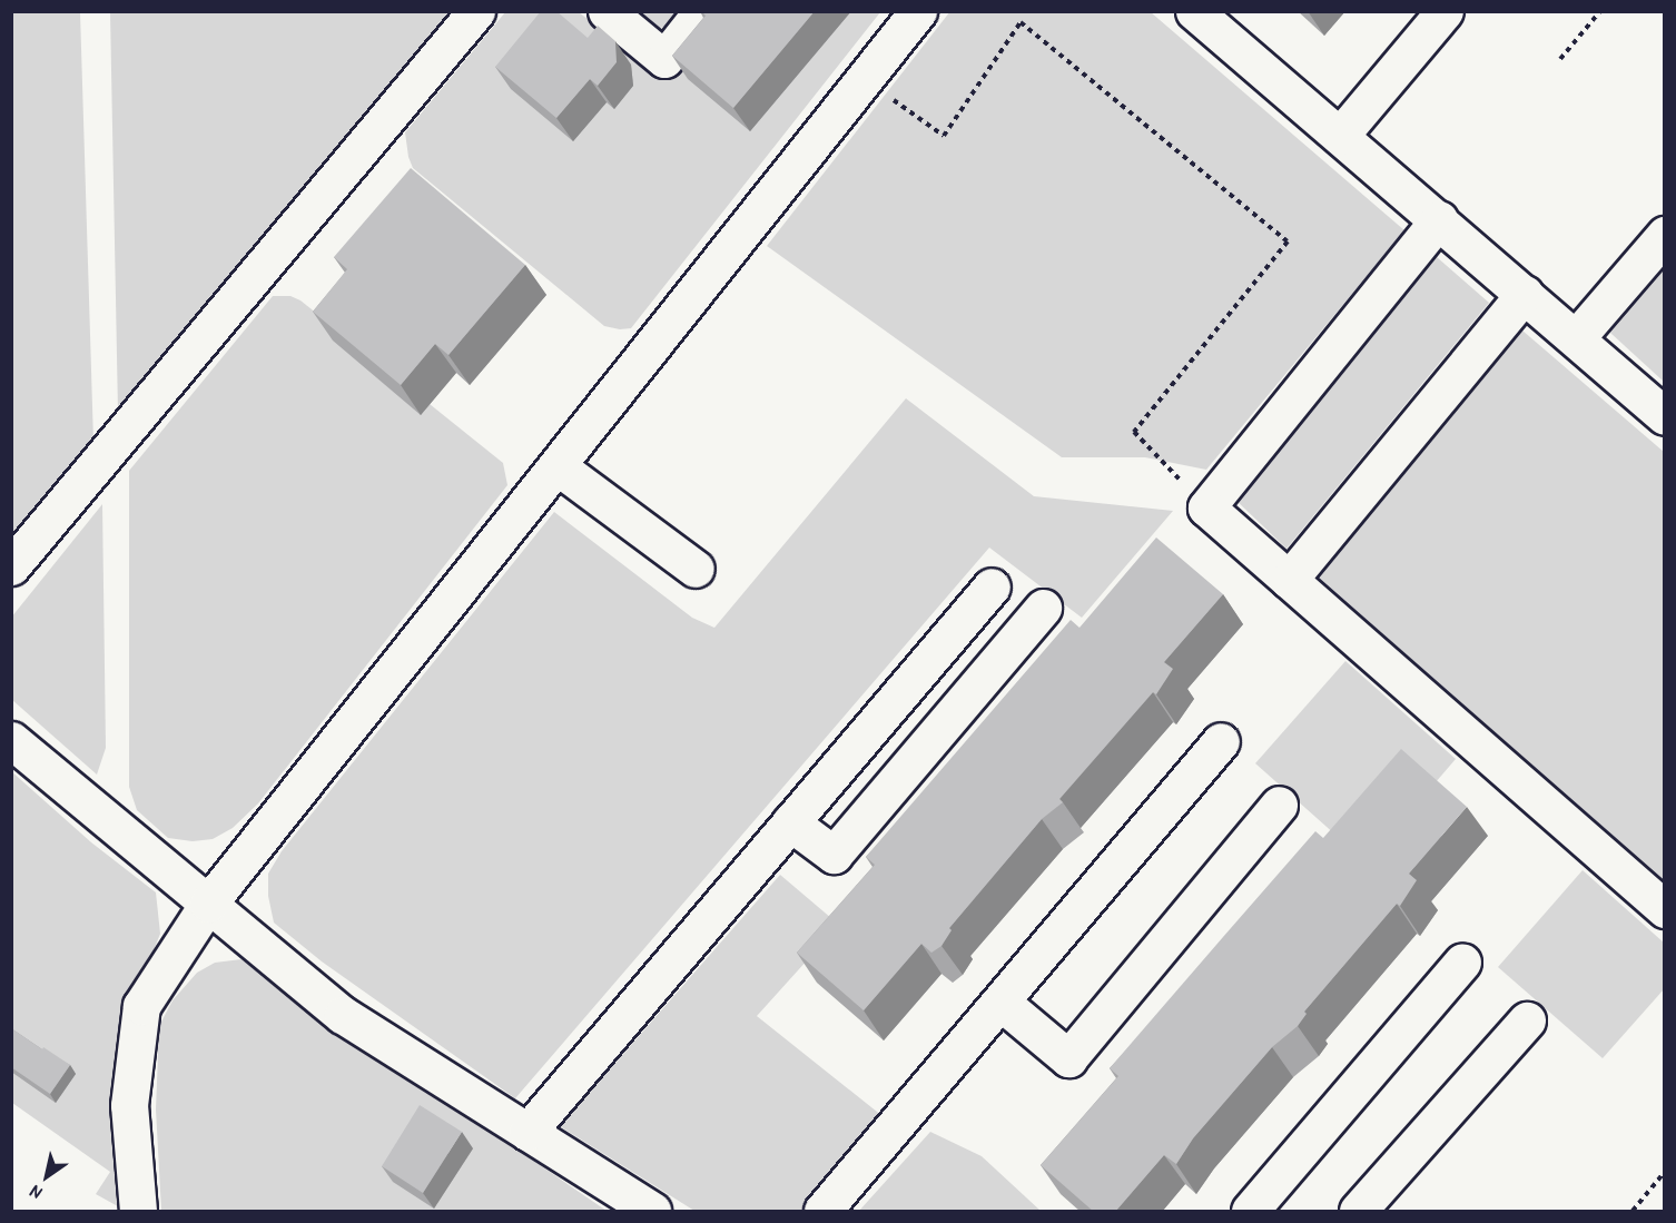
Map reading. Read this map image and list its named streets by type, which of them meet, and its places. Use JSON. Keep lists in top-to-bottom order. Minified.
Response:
{"north":"bottom left"}
